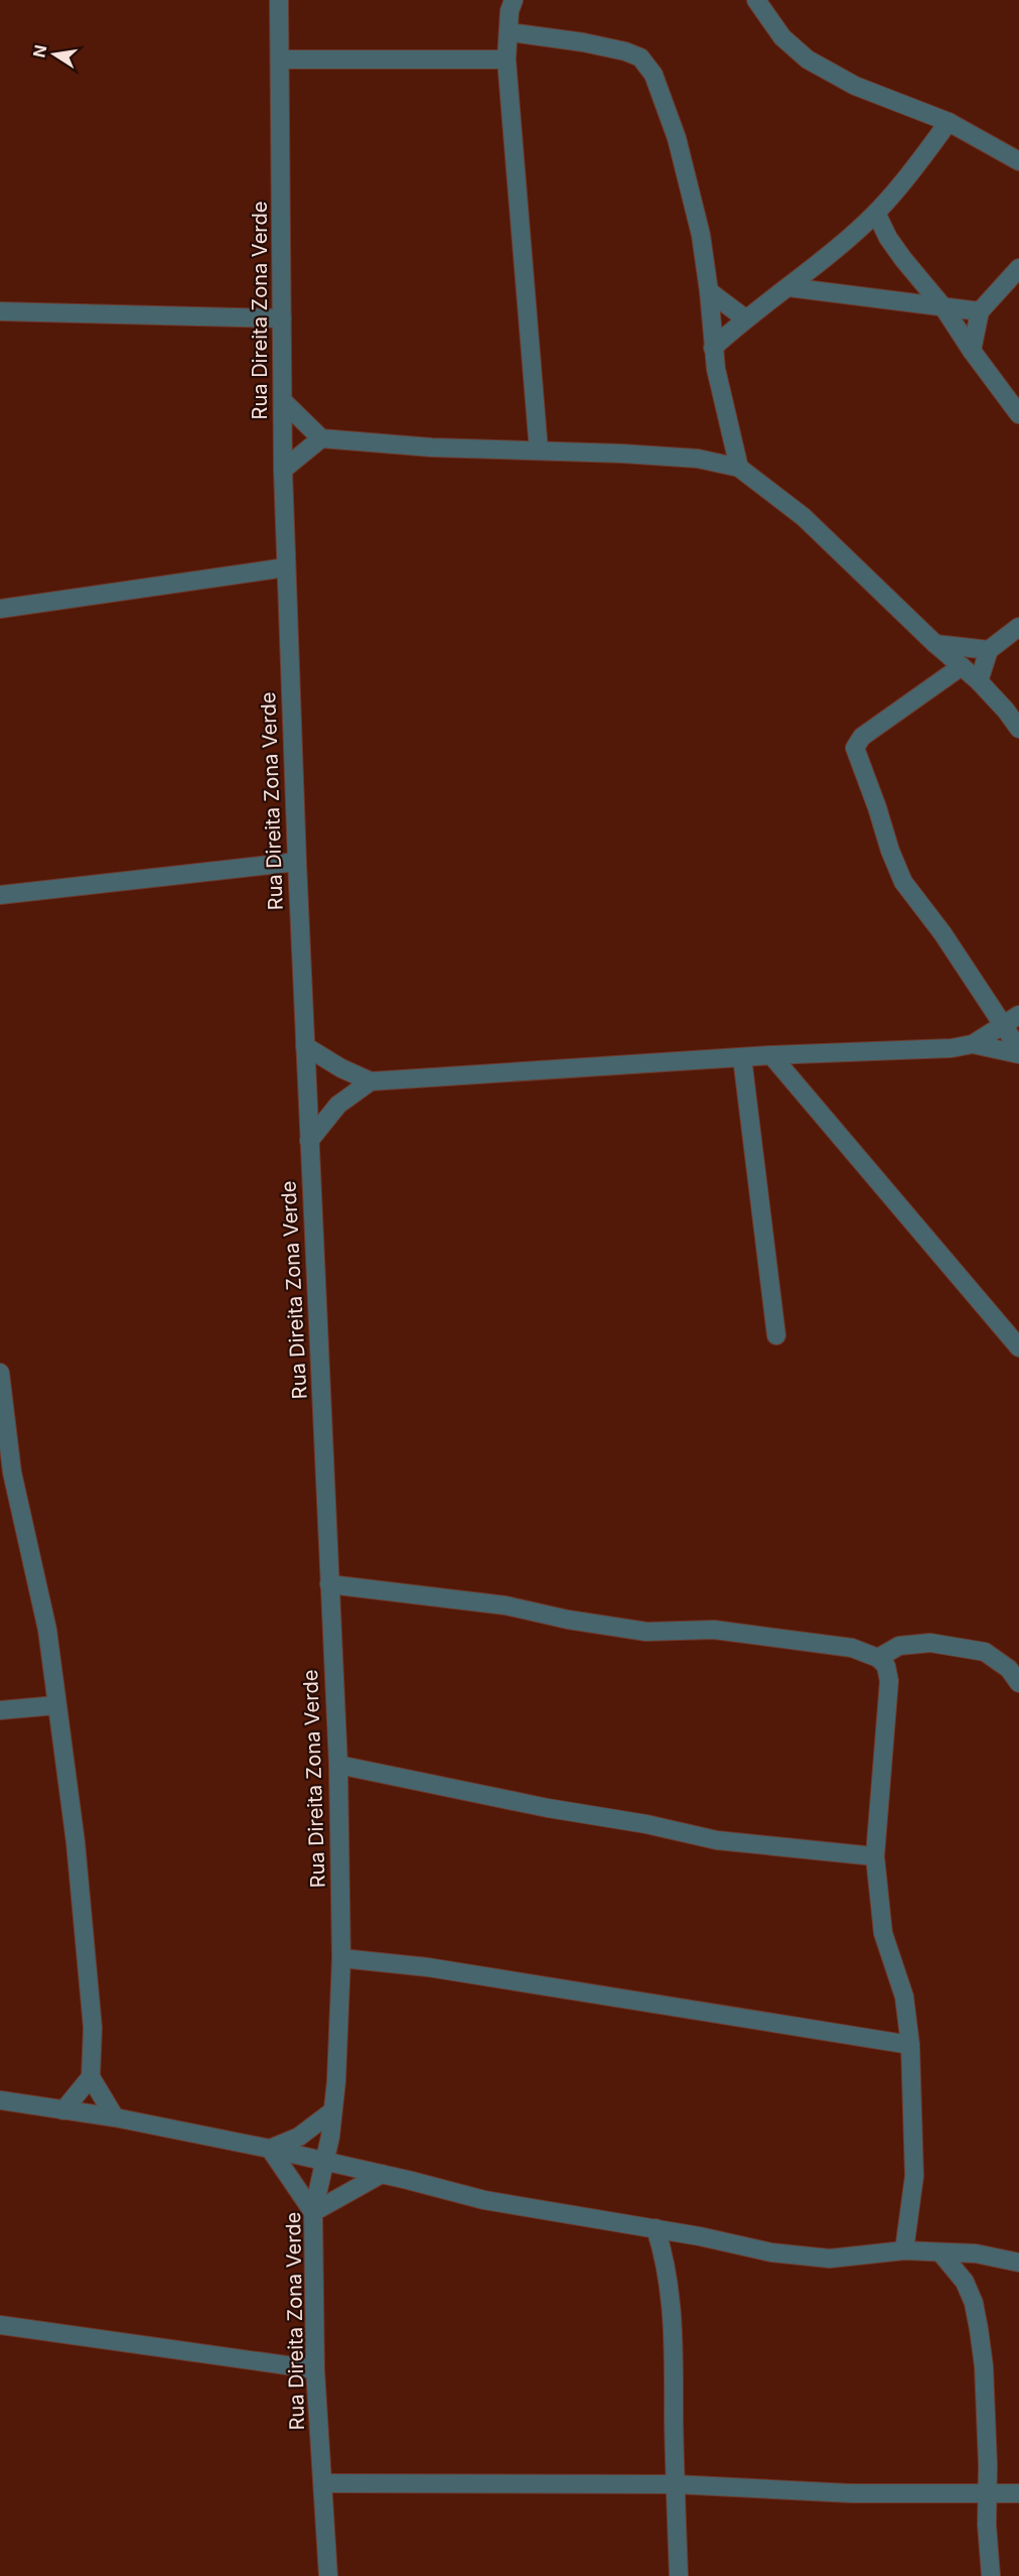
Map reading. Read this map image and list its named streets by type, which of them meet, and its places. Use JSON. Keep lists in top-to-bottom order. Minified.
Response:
{"streets":{"street":["Rua Direita Zona Verde"]},"north":"left"}
